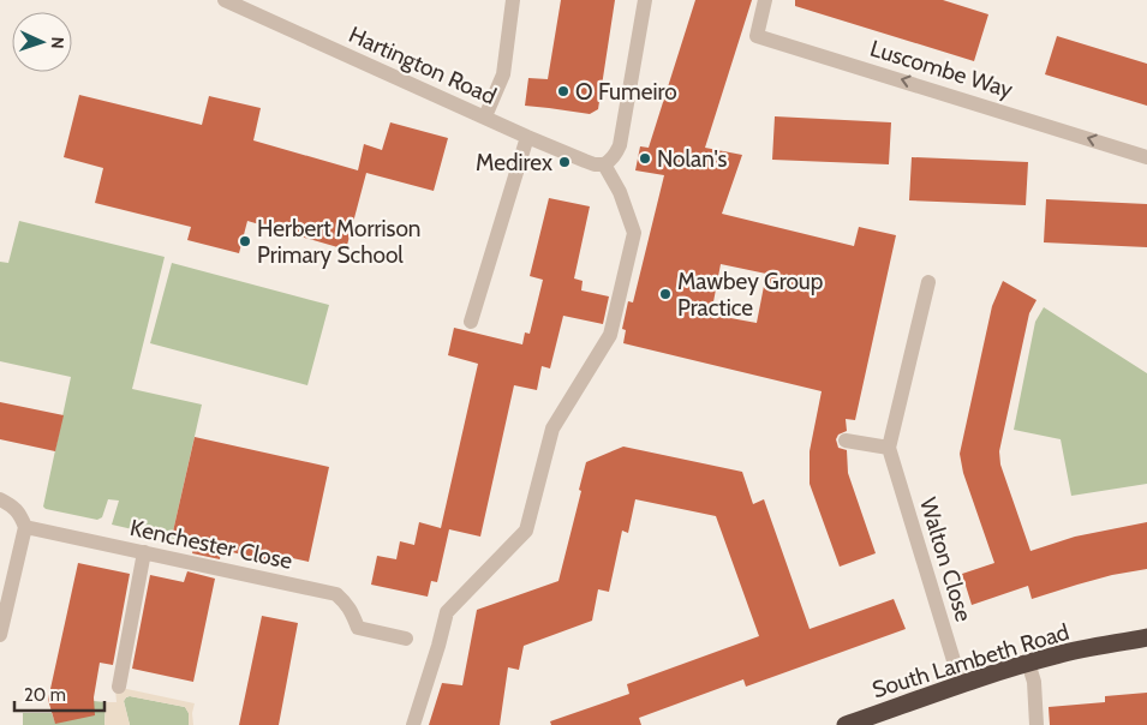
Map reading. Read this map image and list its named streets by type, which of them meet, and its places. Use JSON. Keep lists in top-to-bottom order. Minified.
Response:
{"streets":{"highway":["South Lambeth Road"],"street":["Hartington Road","Luscombe Way","Kenchester Close","Walton Close"]},"crossings":[["Walton Close","South Lambeth Road"]],"one_way":["Luscombe Way"],"places":["O Fumeiro","Nolan's","Medirex","Herbert Morrison Primary School","Mawbey Group Practice"],"scale_bar":"20 m","north":"right"}
